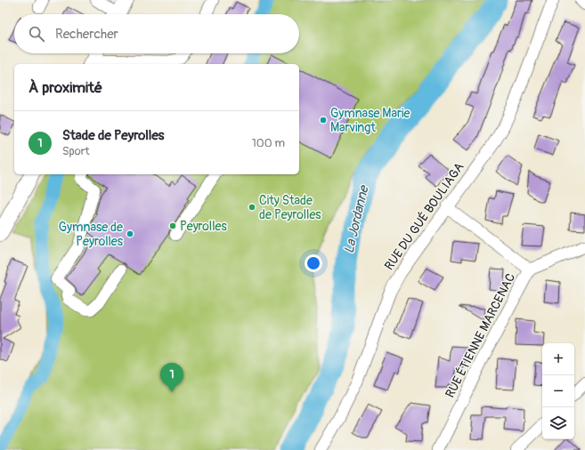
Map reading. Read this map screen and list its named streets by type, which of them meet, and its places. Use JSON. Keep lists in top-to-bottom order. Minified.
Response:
{"streets":{"street":["RUE DU GUÉ BOULIAGA","RUE ÉTIENNE MARCENAC"]},"crossings":[["RUE DU GUÉ BOULIAGA","RUE ÉTIENNE MARCENAC"]],"water":["La Jordanne"],"places":["Gymnase Marie Marvingt","City Stade de Peyrolles","Peyrolles","Gymnase de Peyrolles"],"page":{"search":"Rechercher","heading":"À proximité","list":[{"mark":"1","name":"Stade de Peyrolles","note":"Sport","value":"100 m"}],"map_buttons":["+","−"],"pins":"1"}}
